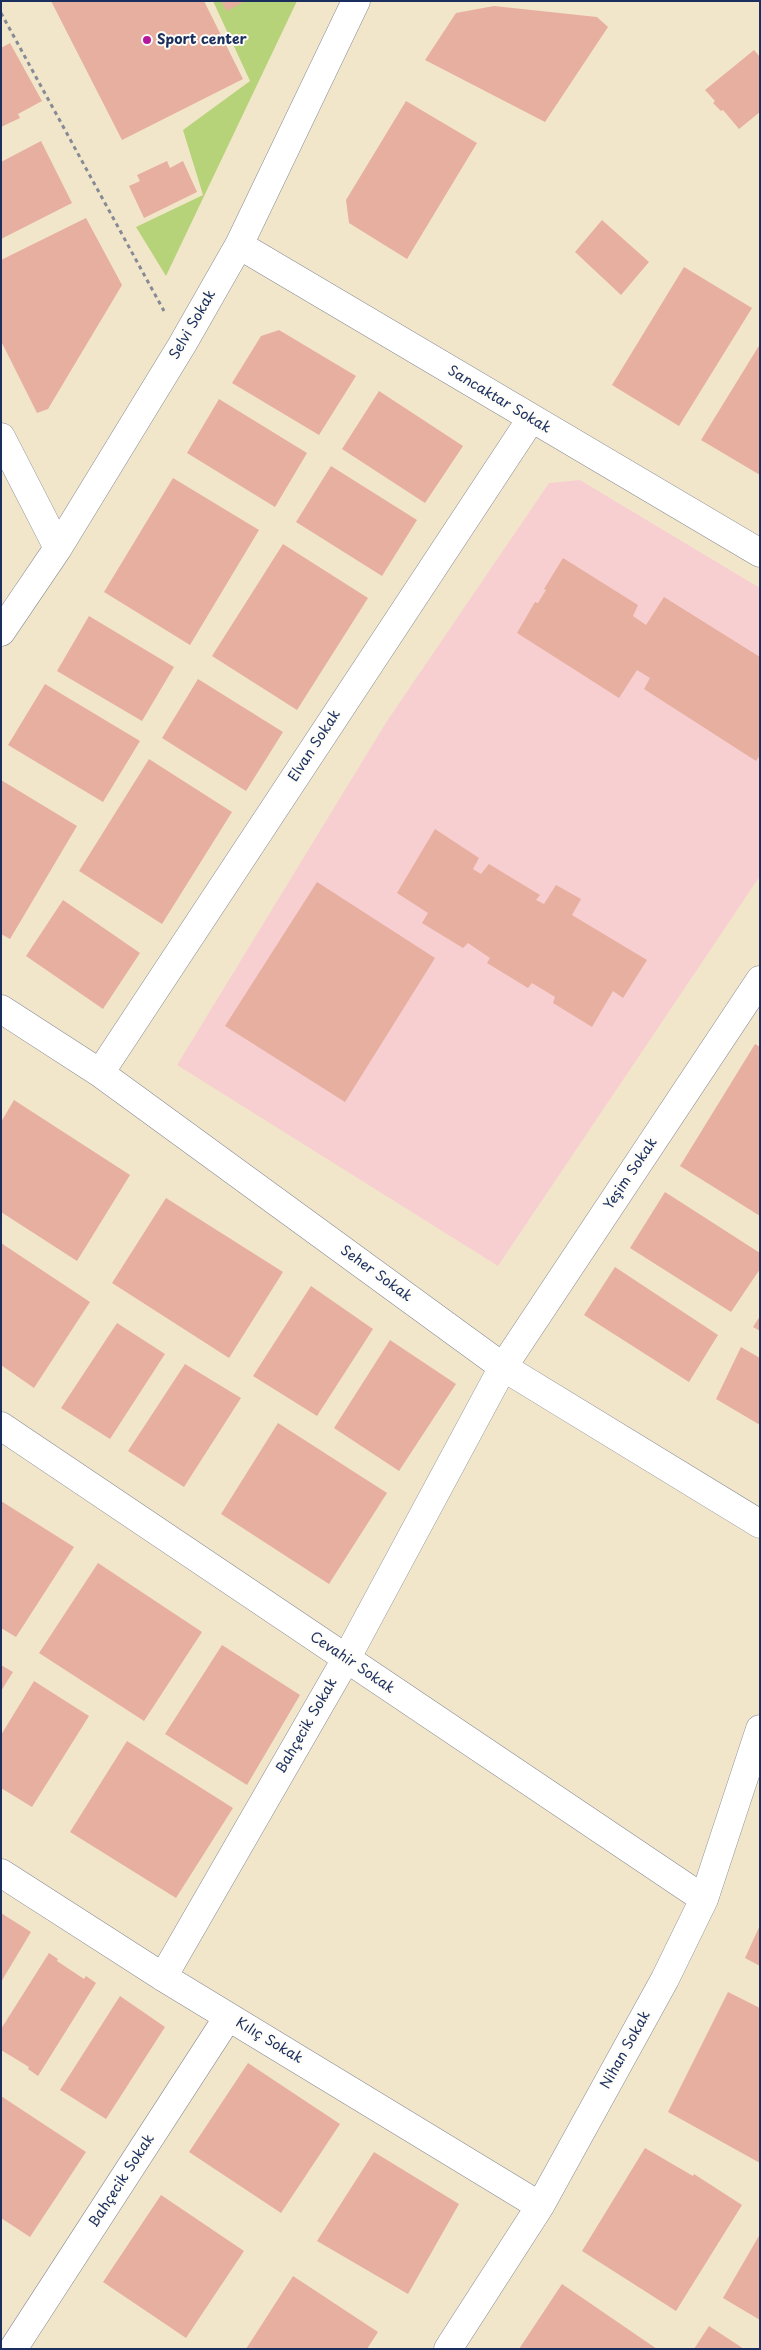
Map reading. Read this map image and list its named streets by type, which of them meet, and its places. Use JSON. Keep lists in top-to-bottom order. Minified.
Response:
{"streets":{"street":["Selvi Sokak","Sancaktar Sokak","Elvan Sokak","Yeşim Sokak","Seher Sokak","Cevahir Sokak","Bahçecik Sokak","Kılıç Sokak","Nihan Sokak"]},"crossings":[["Selvi Sokak","Sancaktar Sokak"],["Sancaktar Sokak","Elvan Sokak"],["Elvan Sokak","Seher Sokak"],["Yeşim Sokak","Seher Sokak"],["Yeşim Sokak","Bahçecik Sokak"],["Seher Sokak","Bahçecik Sokak"],["Cevahir Sokak","Bahçecik Sokak"],["Cevahir Sokak","Nihan Sokak"],["Bahçecik Sokak","Kılıç Sokak"],["Kılıç Sokak","Nihan Sokak"]],"places":["Sport center"]}
